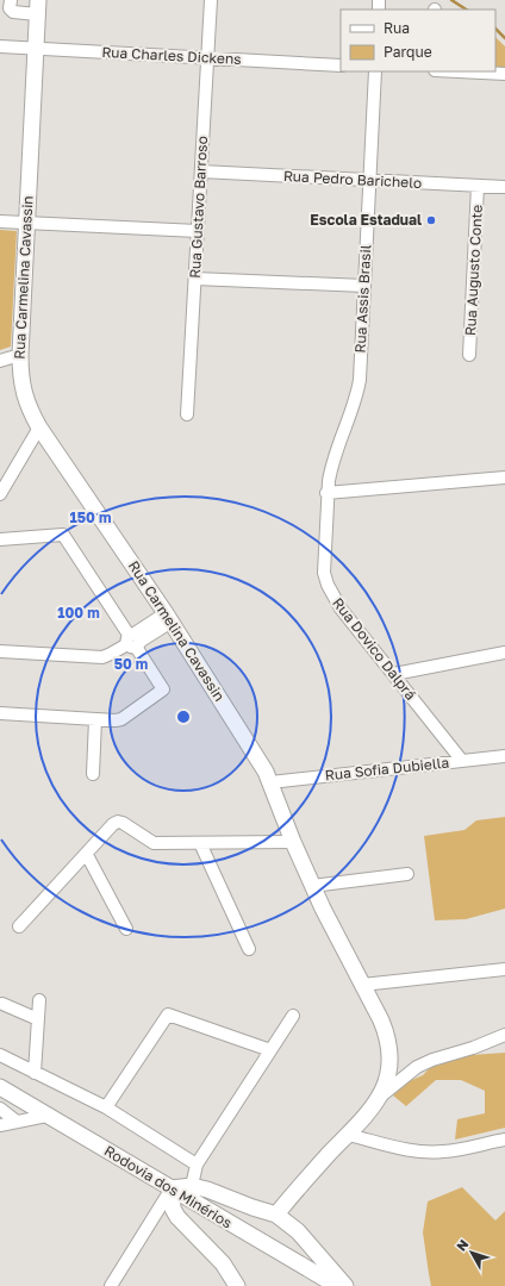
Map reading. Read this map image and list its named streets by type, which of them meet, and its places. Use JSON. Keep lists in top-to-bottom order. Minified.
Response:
{"streets":{"main road":["Rua Carmelina Cavassin","Rodovia dos Minérios"],"street":["Rua Charles Dickens","Rua Pedro Barichelo","Rua Gustavo Barroso","Rua Augusto Conte","Rua Assis Brasil","Rua Dovico Dalprá","Rua Sofia Dubiella"]},"crossings":[["Rua Charles Dickens","Rua Gustavo Barroso"],["Rua Charles Dickens","Rua Carmelina Cavassin"],["Rua Pedro Barichelo","Rua Gustavo Barroso"],["Rua Pedro Barichelo","Rua Augusto Conte"],["Rua Pedro Barichelo","Rua Assis Brasil"],["Rua Carmelina Cavassin","Rua Sofia Dubiella"],["Rua Assis Brasil","Rua Dovico Dalprá"],["Rua Dovico Dalprá","Rua Sofia Dubiella"]],"places":["Escola Estadual"],"legend":["Rua","Parque"],"north":"top left","rings":["150 m","100 m","50 m"]}
